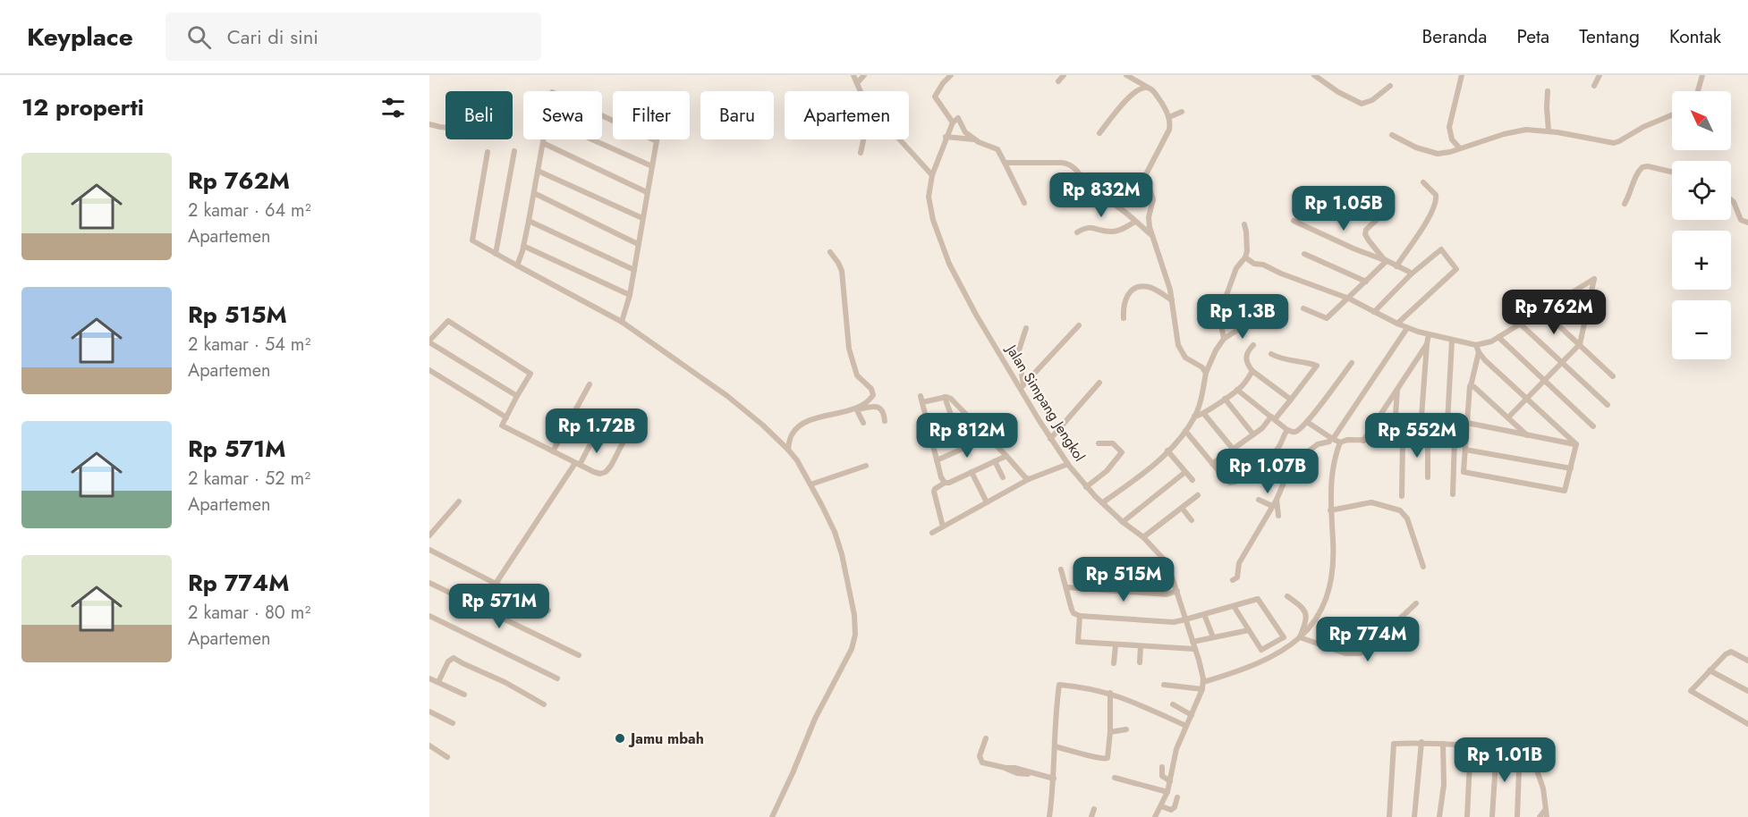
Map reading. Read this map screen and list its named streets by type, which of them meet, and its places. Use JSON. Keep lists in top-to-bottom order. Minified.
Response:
{"streets":{"street":["Jalan Simpang Jengkol"]},"places":["Jamu mbah"],"north":"top left","page":{"header":"Keyplace","search":"Cari di sini","nav":["Beranda","Peta","Tentang","Kontak"],"heading":"12 properti","map_buttons":["+","−"],"chip":["Beli","Sewa","Filter","Baru","Apartemen"],"list":[{"name":"Rp 762M","note":"2 kamar · 64 m² · Apartemen"},{"name":"Rp 515M","note":"2 kamar · 54 m² · Apartemen"},{"name":"Rp 571M","note":"2 kamar · 52 m² · Apartemen"},{"name":"Rp 774M","note":"2 kamar · 80 m² · Apartemen"}],"price":["Rp 832M","Rp 1.05B","Rp 762M","Rp 1.3B","Rp 1.72B","Rp 812M","Rp 552M","Rp 1.07B","Rp 515M","Rp 571M","Rp 774M","Rp 1.01B"]}}
